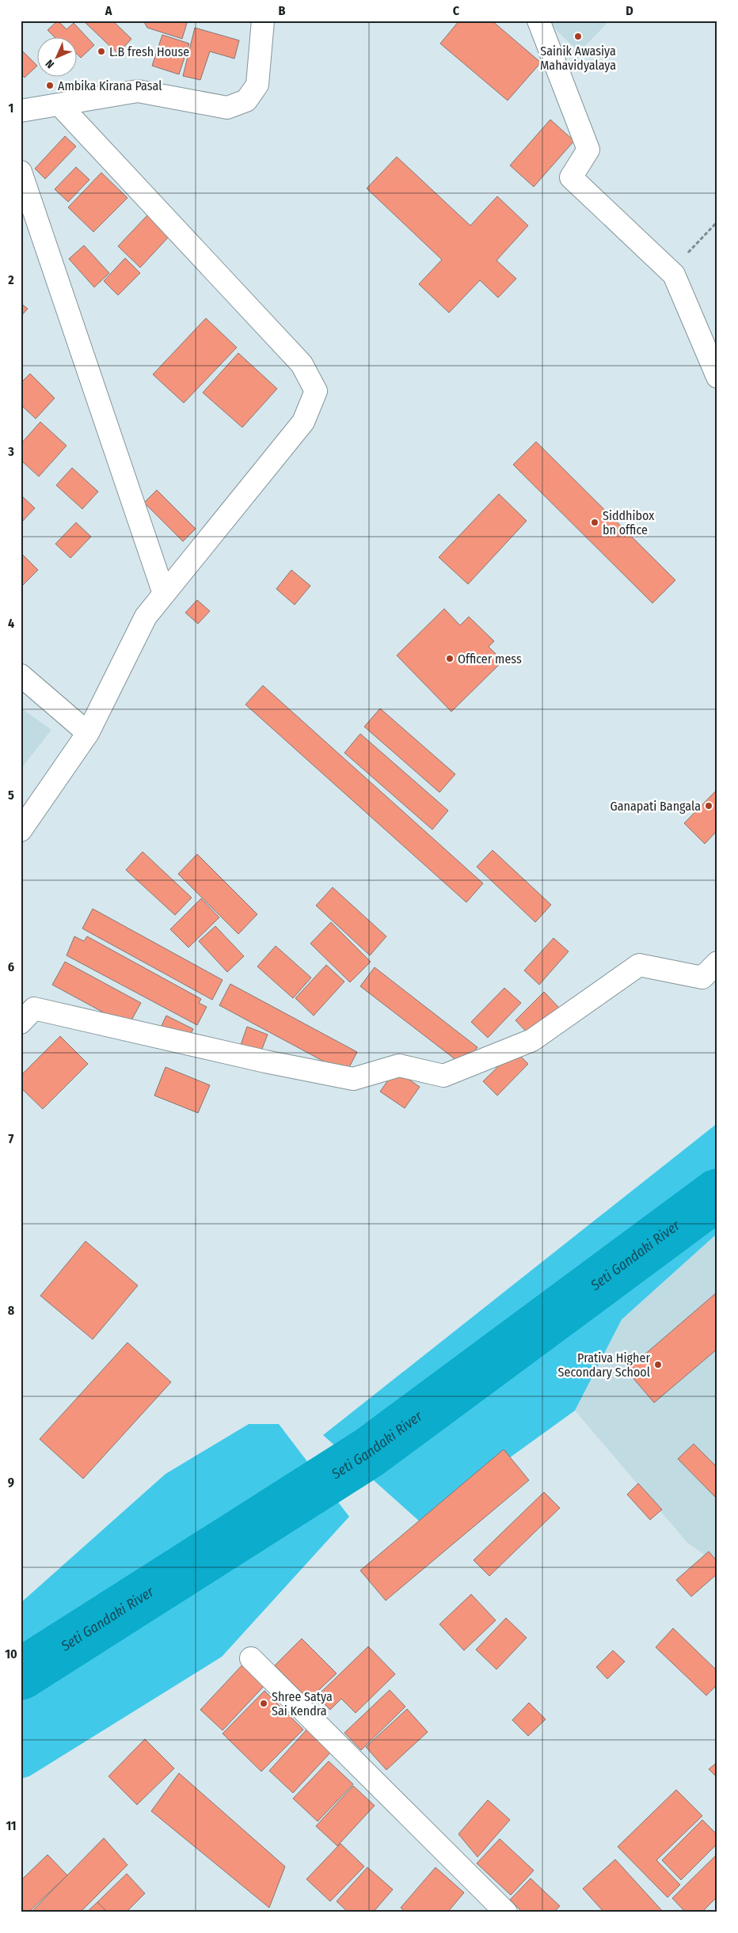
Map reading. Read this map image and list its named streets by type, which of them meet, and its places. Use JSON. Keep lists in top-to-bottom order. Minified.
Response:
{"water":["Seti Gandaki River"],"places":["Sainik Awasiya Mahavidyalaya","L.B fresh House","Ambika Kirana Pasal","Siddhibox bn office","Officer mess","Ganapati Bangala","Prativa Higher Secondary School","Shree Satya Sai Kendra"],"north":"bottom left","grid":{"columns":["A","B","C","D"],"rows":["1","2","3","4","5","6","7","8","9","10","11"]}}
